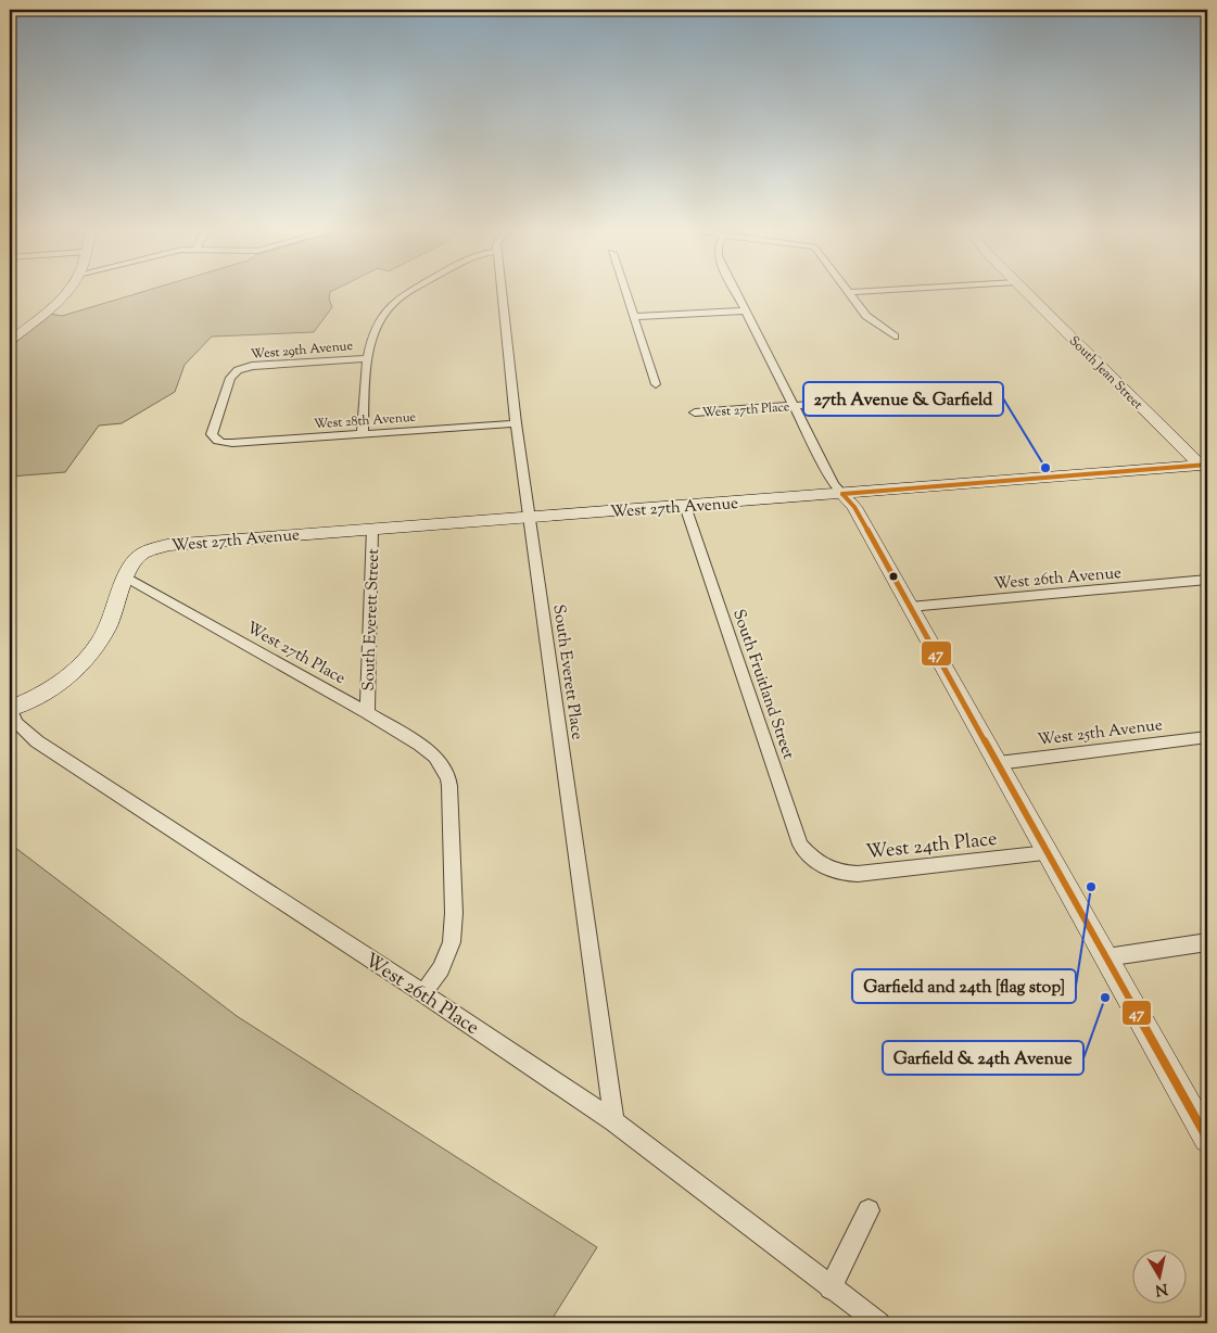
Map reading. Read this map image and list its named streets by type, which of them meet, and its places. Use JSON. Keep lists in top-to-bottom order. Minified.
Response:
{"streets":{"street":["West 29th Avenue","South Jean Street","West 27th Place","West 28th Avenue","West 27th Avenue","West 26th Avenue","South Everett Street","South Everett Place","South Fruitland Street","West 25th Avenue","West 24th Place","West 26th Place"]},"crossings":[["West 29th Avenue","West 28th Avenue"],["South Jean Street","West 27th Avenue"],["West 27th Place","West 27th Avenue"],["West 27th Place","South Everett Street"],["West 27th Place","West 26th Place"],["West 28th Avenue","South Everett Place"],["West 27th Avenue","South Everett Street"],["West 27th Avenue","South Everett Place"],["West 27th Avenue","South Fruitland Street"],["South Everett Place","West 26th Place"],["South Fruitland Street","West 24th Place"]],"places":["27th Avenue & Garfield","Garfield and 24th [flag stop]","Garfield & 24th Avenue"],"lines":["transit line 47"],"north":"bottom"}
